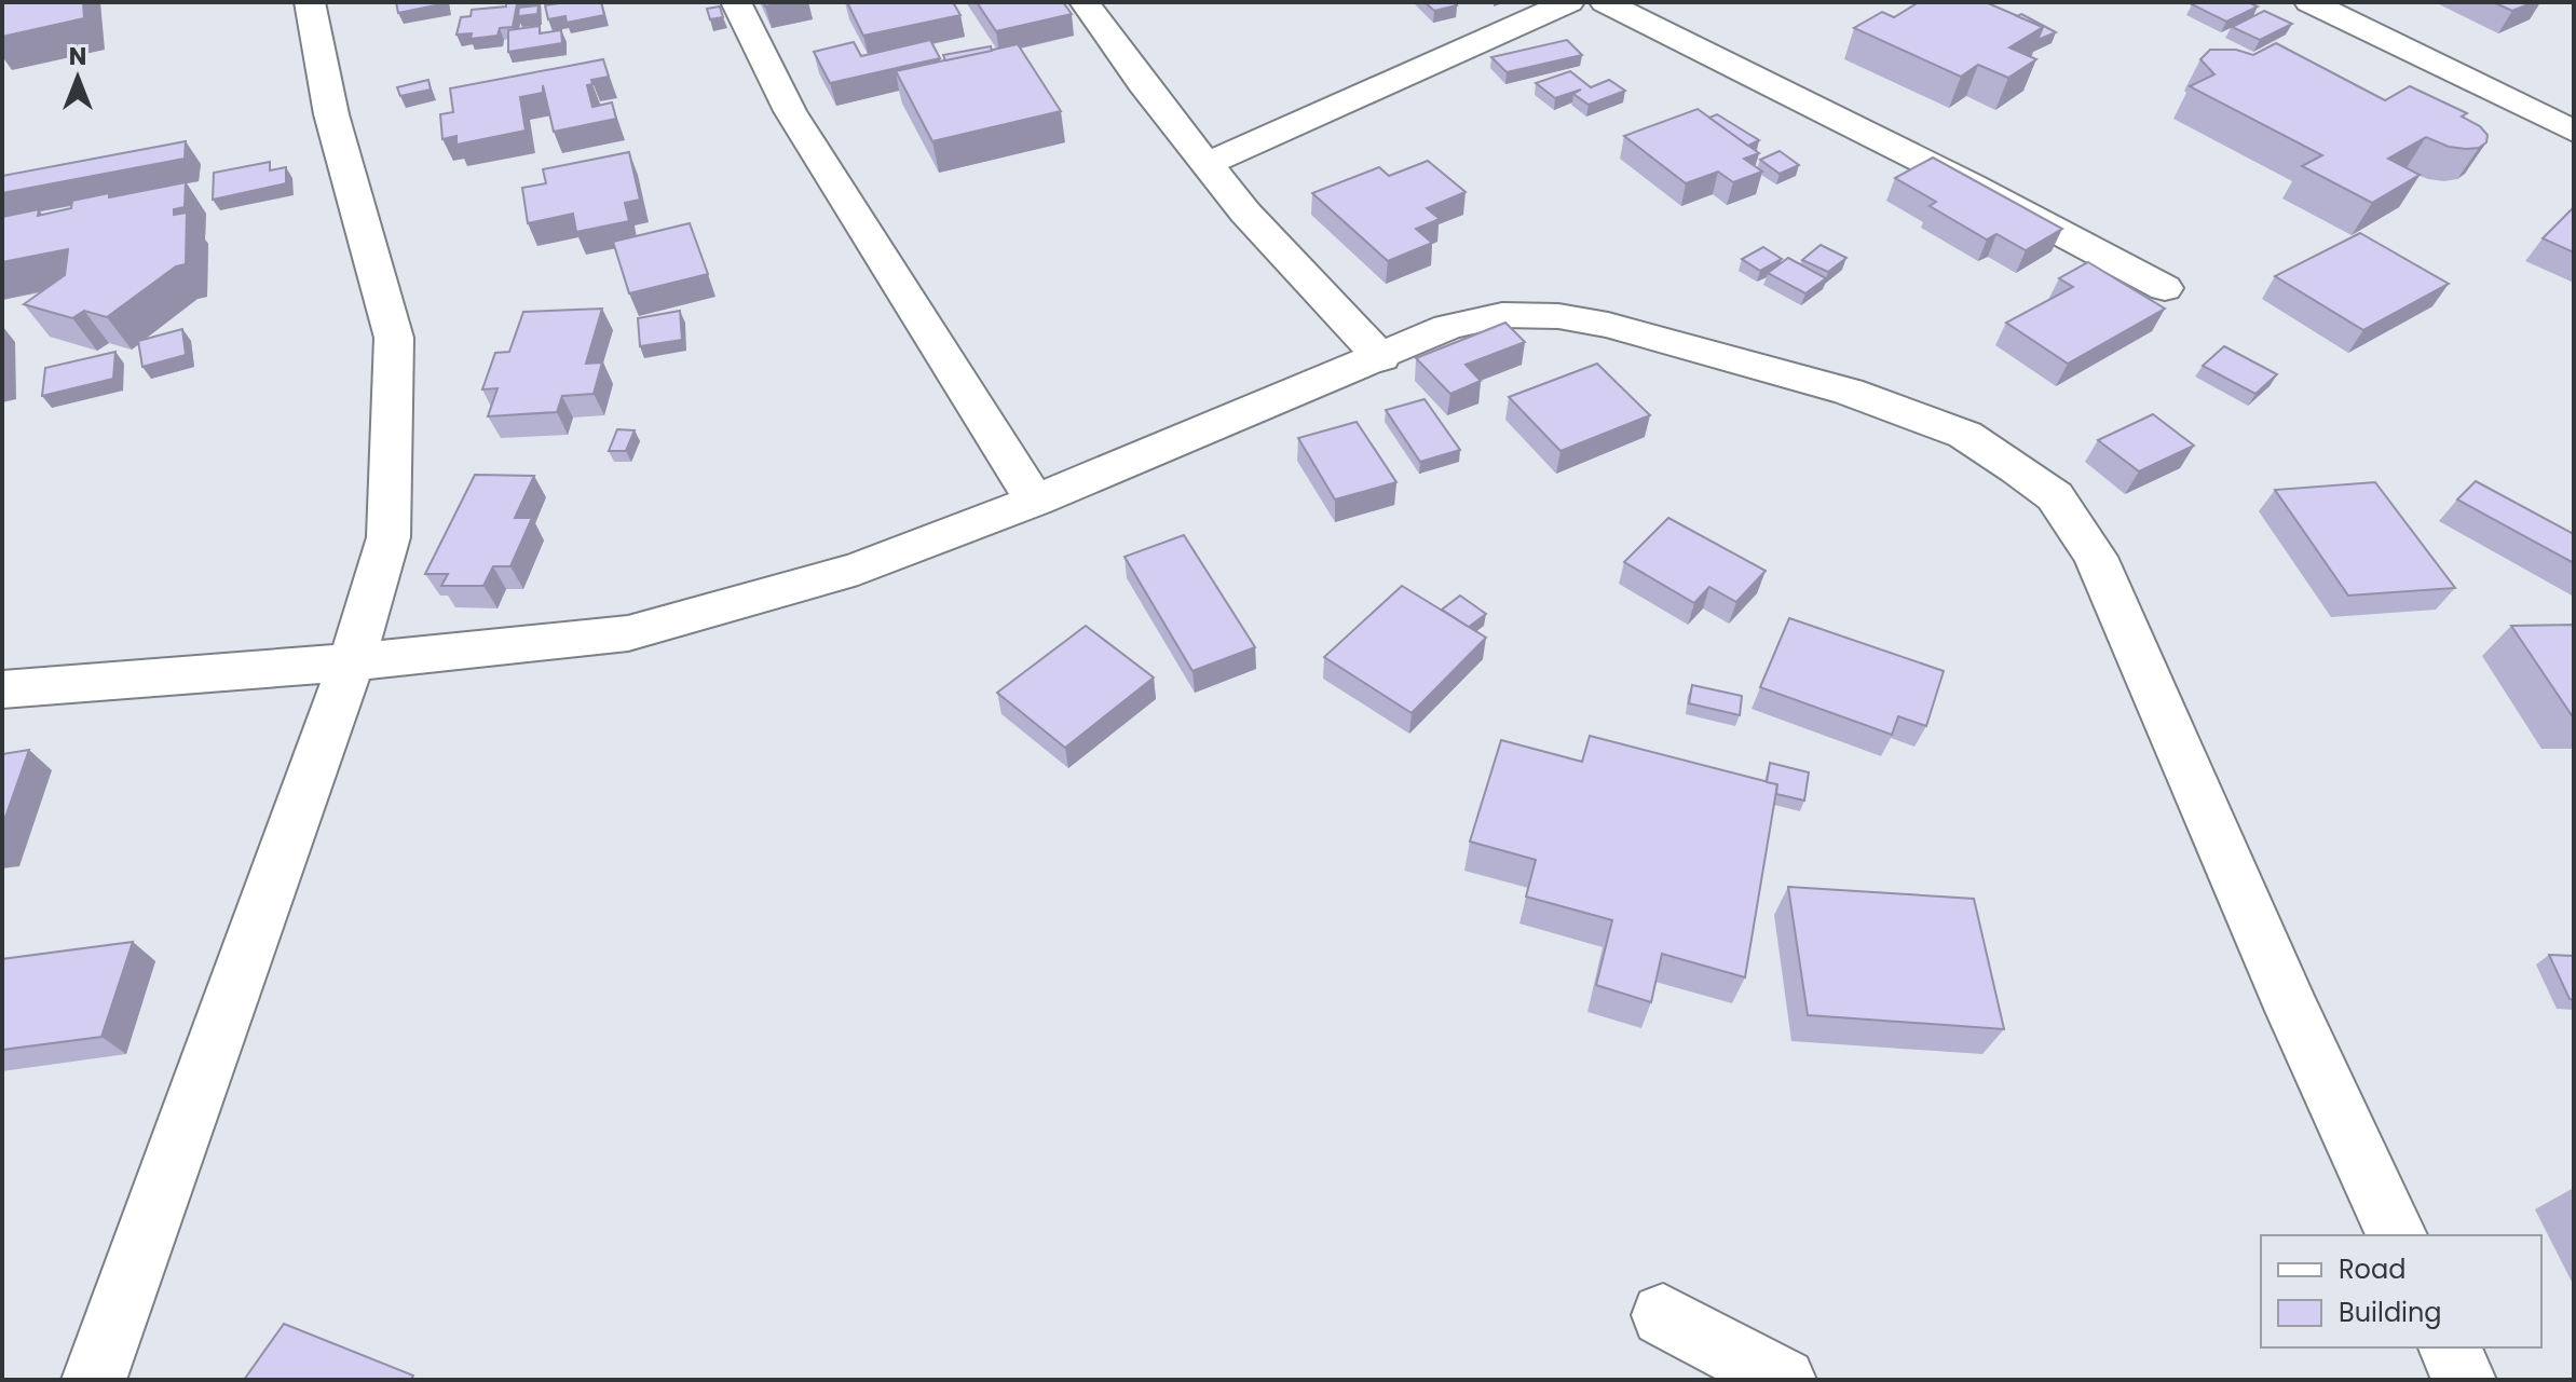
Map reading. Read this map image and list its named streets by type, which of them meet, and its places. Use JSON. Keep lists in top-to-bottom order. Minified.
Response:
{"legend":["Road","Building"],"north":"top"}
